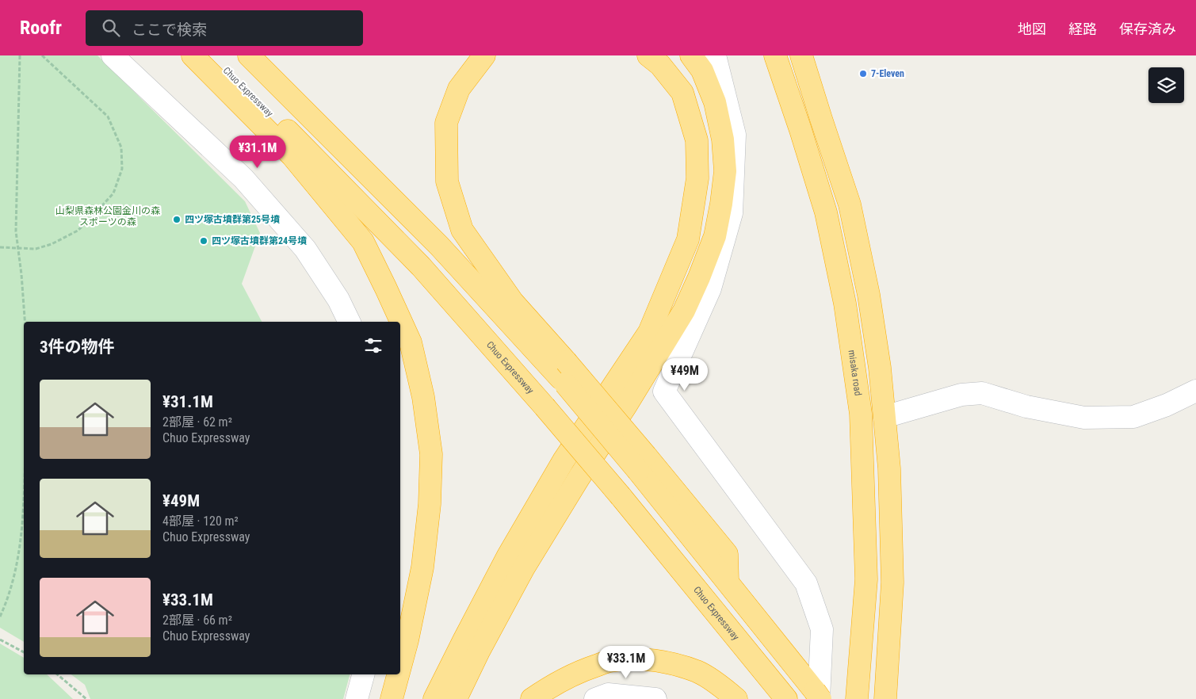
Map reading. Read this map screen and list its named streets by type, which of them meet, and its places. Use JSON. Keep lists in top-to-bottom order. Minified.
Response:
{"streets":{"highway":["Chuo Expressway","misaka road"]},"parks":["山梨県森林公園金川の森 スポーツの森"],"places":["7-Eleven","四ツ塚古墳群第25号墳","四ツ塚古墳群第24号墳"],"page":{"header":"Roofr","search":"ここで検索","nav":["地図","経路","保存済み"],"price":["¥31.1M","¥49M","¥33.1M"],"heading":"3件の物件","list":[{"name":"¥31.1M","note":"2部屋 · 62 m² · Chuo Expressway"},{"name":"¥49M","note":"4部屋 · 120 m² · Chuo Expressway"},{"name":"¥33.1M","note":"2部屋 · 66 m² · Chuo Expressway"}]}}
